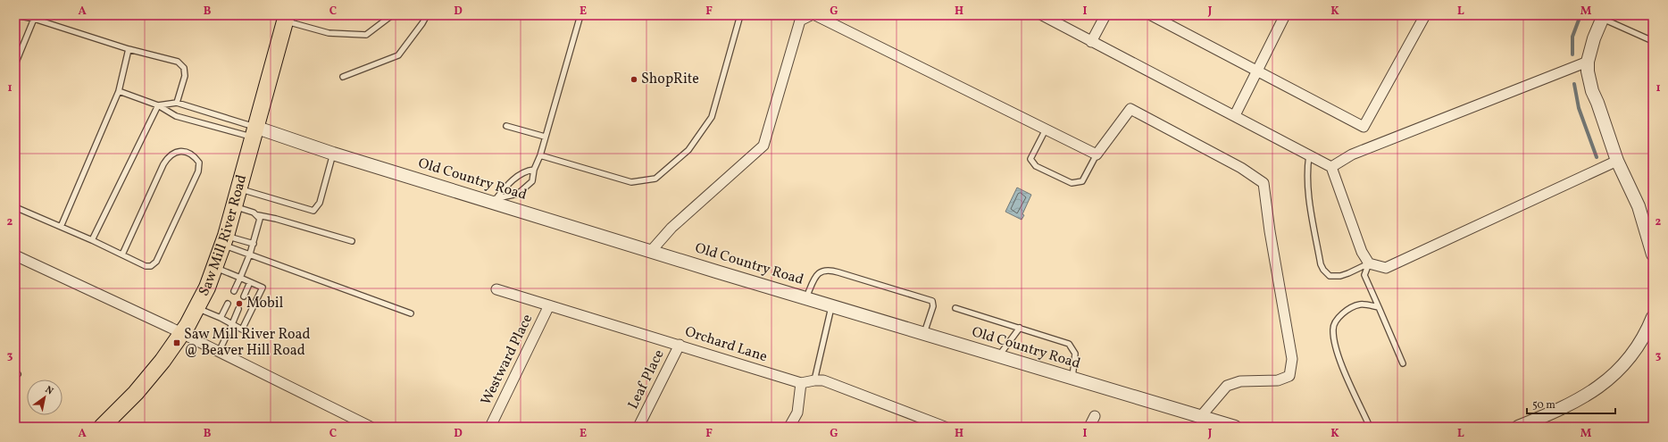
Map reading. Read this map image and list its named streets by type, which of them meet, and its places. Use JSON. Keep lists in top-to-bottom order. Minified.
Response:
{"streets":{"main road":["Saw Mill River Road"],"street":["Old Country Road","Orchard Lane","Westward Place","Leaf Place"]},"crossings":[["Old Country Road","Saw Mill River Road"],["Orchard Lane","Westward Place"],["Orchard Lane","Leaf Place"]],"places":{"other":["ShopRite","Mobil"],"transit":["Saw Mill River Road @ Beaver Hill Road"]},"scale_bar":"50 m","north":"top right","grid":{"columns":["A","B","C","D","E","F","G","H","I","J","K","L","M"],"rows":["1","2","3"]}}
